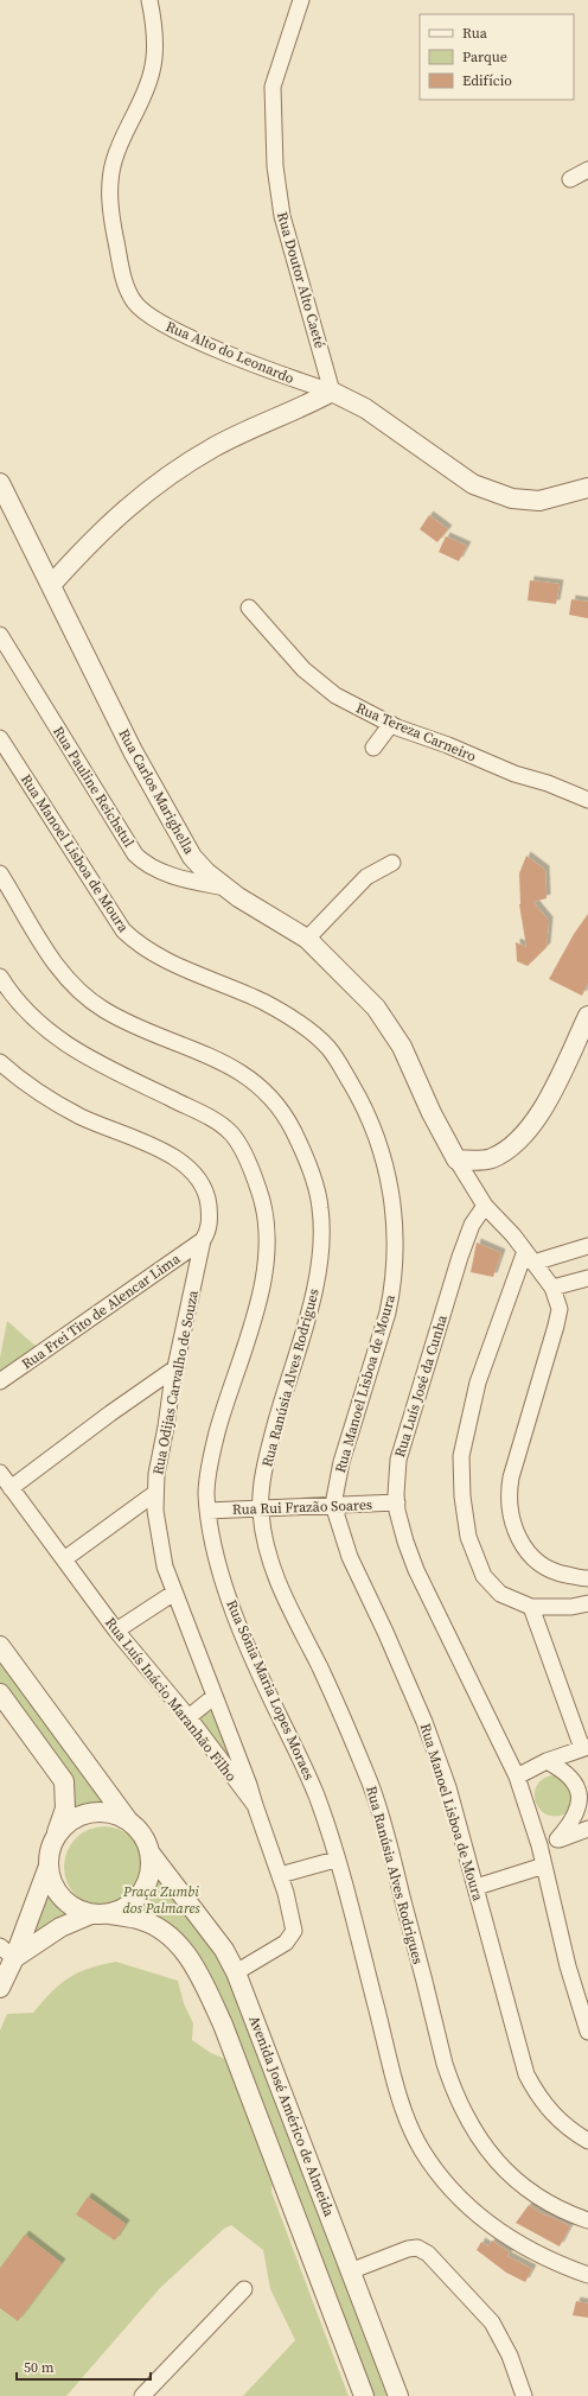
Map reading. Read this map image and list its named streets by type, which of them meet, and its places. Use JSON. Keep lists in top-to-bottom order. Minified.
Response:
{"streets":{"street":["Rua Doutor Alto Caeté","Rua Alto do Leonardo","Rua Tereza Carneiro","Rua Pauline Reichstul","Rua Carlos Marighella","Rua Manoel Lisboa de Moura","Rua Frei Tito de Alencar Lima","Rua Ranúsia Alves Rodrigues","Rua Odijas Carvalho de Souza","Rua Luís José da Cunha","Rua Rui Frazão Soares","Rua Sônia Maria Lopes Moraes","Rua Luís Inácio Maranhão Filho","Avenida José Américo de Almeida"]},"crossings":[["Rua Doutor Alto Caeté","Rua Alto do Leonardo"],["Rua Pauline Reichstul","Rua Carlos Marighella"],["Rua Carlos Marighella","Rua Luís José da Cunha"],["Rua Manoel Lisboa de Moura","Rua Rui Frazão Soares"],["Rua Frei Tito de Alencar Lima","Rua Odijas Carvalho de Souza"],["Rua Ranúsia Alves Rodrigues","Rua Rui Frazão Soares"],["Rua Odijas Carvalho de Souza","Rua Luís Inácio Maranhão Filho"],["Rua Luís José da Cunha","Rua Rui Frazão Soares"],["Rua Rui Frazão Soares","Rua Sônia Maria Lopes Moraes"],["Rua Luís Inácio Maranhão Filho","Avenida José Américo de Almeida"]],"parks":["Praça Zumbi dos Palmares"],"legend":["Rua","Parque","Edifício"],"scale_bar":"50 m"}
